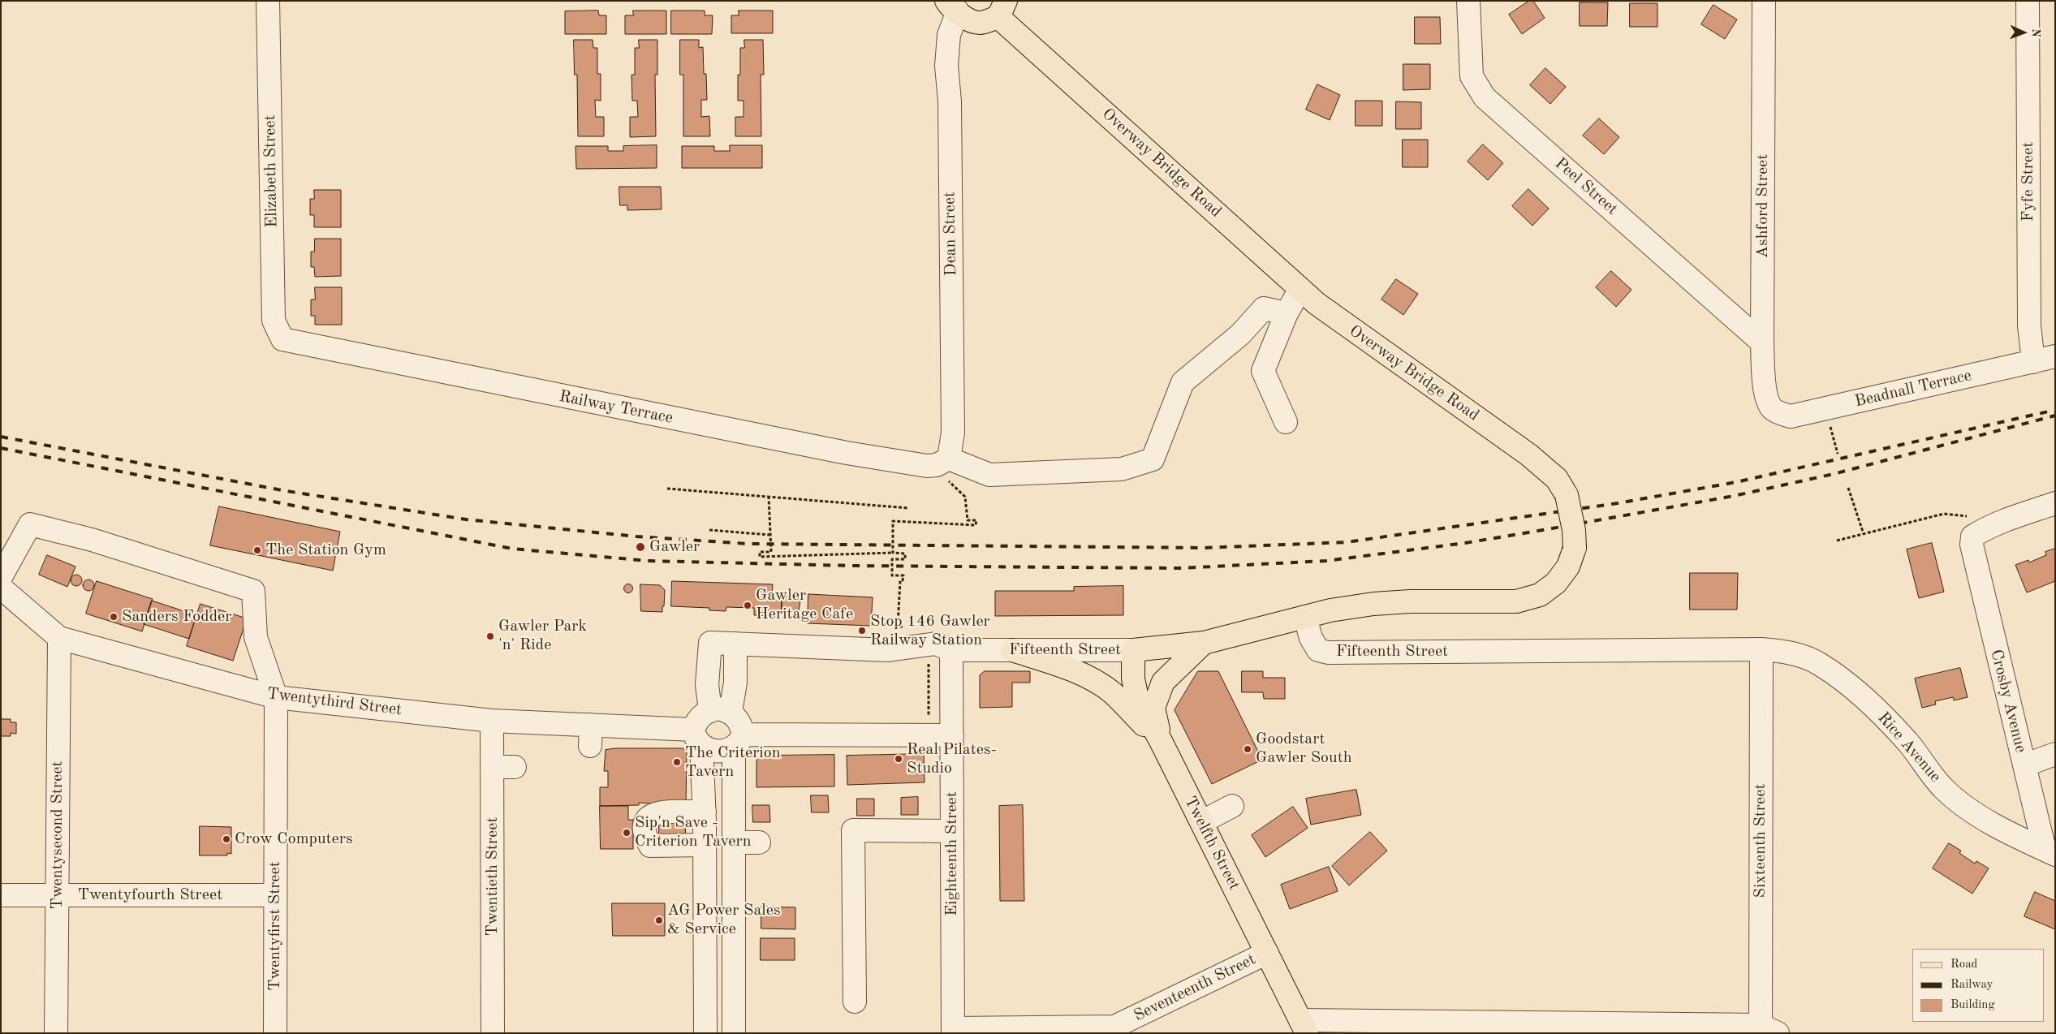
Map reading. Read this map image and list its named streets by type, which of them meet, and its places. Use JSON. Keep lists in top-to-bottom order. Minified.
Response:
{"streets":{"main road":["Overway Bridge Road","Fifteenth Street","Twelfth Street"],"street":["Elizabeth Street","Fyfe Street","Peel Street","Ashford Street","Dean Street","Beadnall Terrace","Railway Terrace","Crosby Avenue","Twentythird Street","Rice Avenue","Twentysecond Street","Sixteenth Street","Eighteenth Street","Twentieth Street","Twentyfourth Street","Twentyfirst Street","Seventeenth Street"]},"crossings":[["Overway Bridge Road","Fifteenth Street"],["Elizabeth Street","Railway Terrace"],["Fyfe Street","Beadnall Terrace"],["Peel Street","Ashford Street"],["Ashford Street","Beadnall Terrace"],["Dean Street","Railway Terrace"],["Fifteenth Street","Twentythird Street"],["Fifteenth Street","Rice Avenue"],["Fifteenth Street","Sixteenth Street"],["Fifteenth Street","Twelfth Street"],["Fifteenth Street","Eighteenth Street"],["Crosby Avenue","Rice Avenue"],["Twentythird Street","Twentysecond Street"],["Twentythird Street","Twentieth Street"],["Twentythird Street","Twentyfirst Street"],["Rice Avenue","Sixteenth Street"],["Twentysecond Street","Twentyfourth Street"],["Twelfth Street","Seventeenth Street"],["Eighteenth Street","Seventeenth Street"],["Twentyfourth Street","Twentyfirst Street"]],"places":["Gawler","The Station Gym","Gawler Heritage Cafe","Sanders Fodder","Stop 146 Gawler Railway Station","Gawler Park 'n' Ride","Goodstart Gawler South","Real Pilates- Studio","The Criterion Tavern","Sip'n Save - Criterion Tavern","Crow Computers","AG Power Sales & Service"],"legend":["Road","Railway","Building"],"north":"right"}
